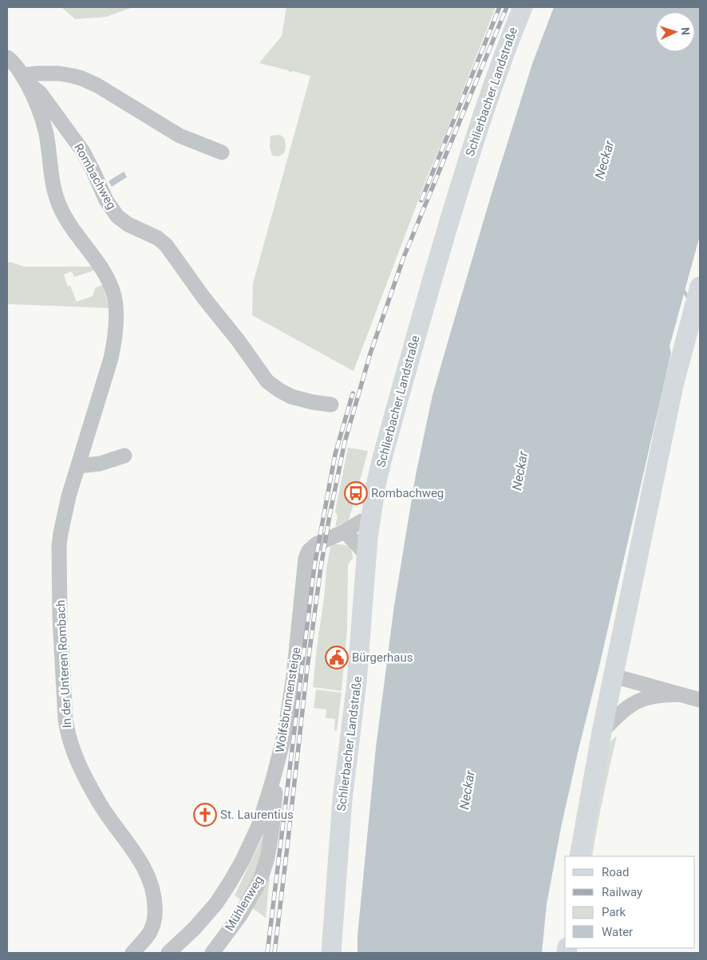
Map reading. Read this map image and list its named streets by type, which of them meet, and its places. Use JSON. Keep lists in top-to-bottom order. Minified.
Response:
{"streets":{"main road":["Schlierbacher Landstraße"],"street":["Rombachweg","In der Unteren Rombach","Wolfsbrunnensteige","Mühlenweg"]},"crossings":[["Schlierbacher Landstraße","Wolfsbrunnensteige"],["Rombachweg","In der Unteren Rombach"],["Wolfsbrunnensteige","Mühlenweg"]],"water":["Neckar"],"places":{"bus stop":["Rombachweg"],"public building":["Bürgerhaus"],"church":["St. Laurentius"]},"legend":["Road","Railway","Park","Water"],"north":"right"}
